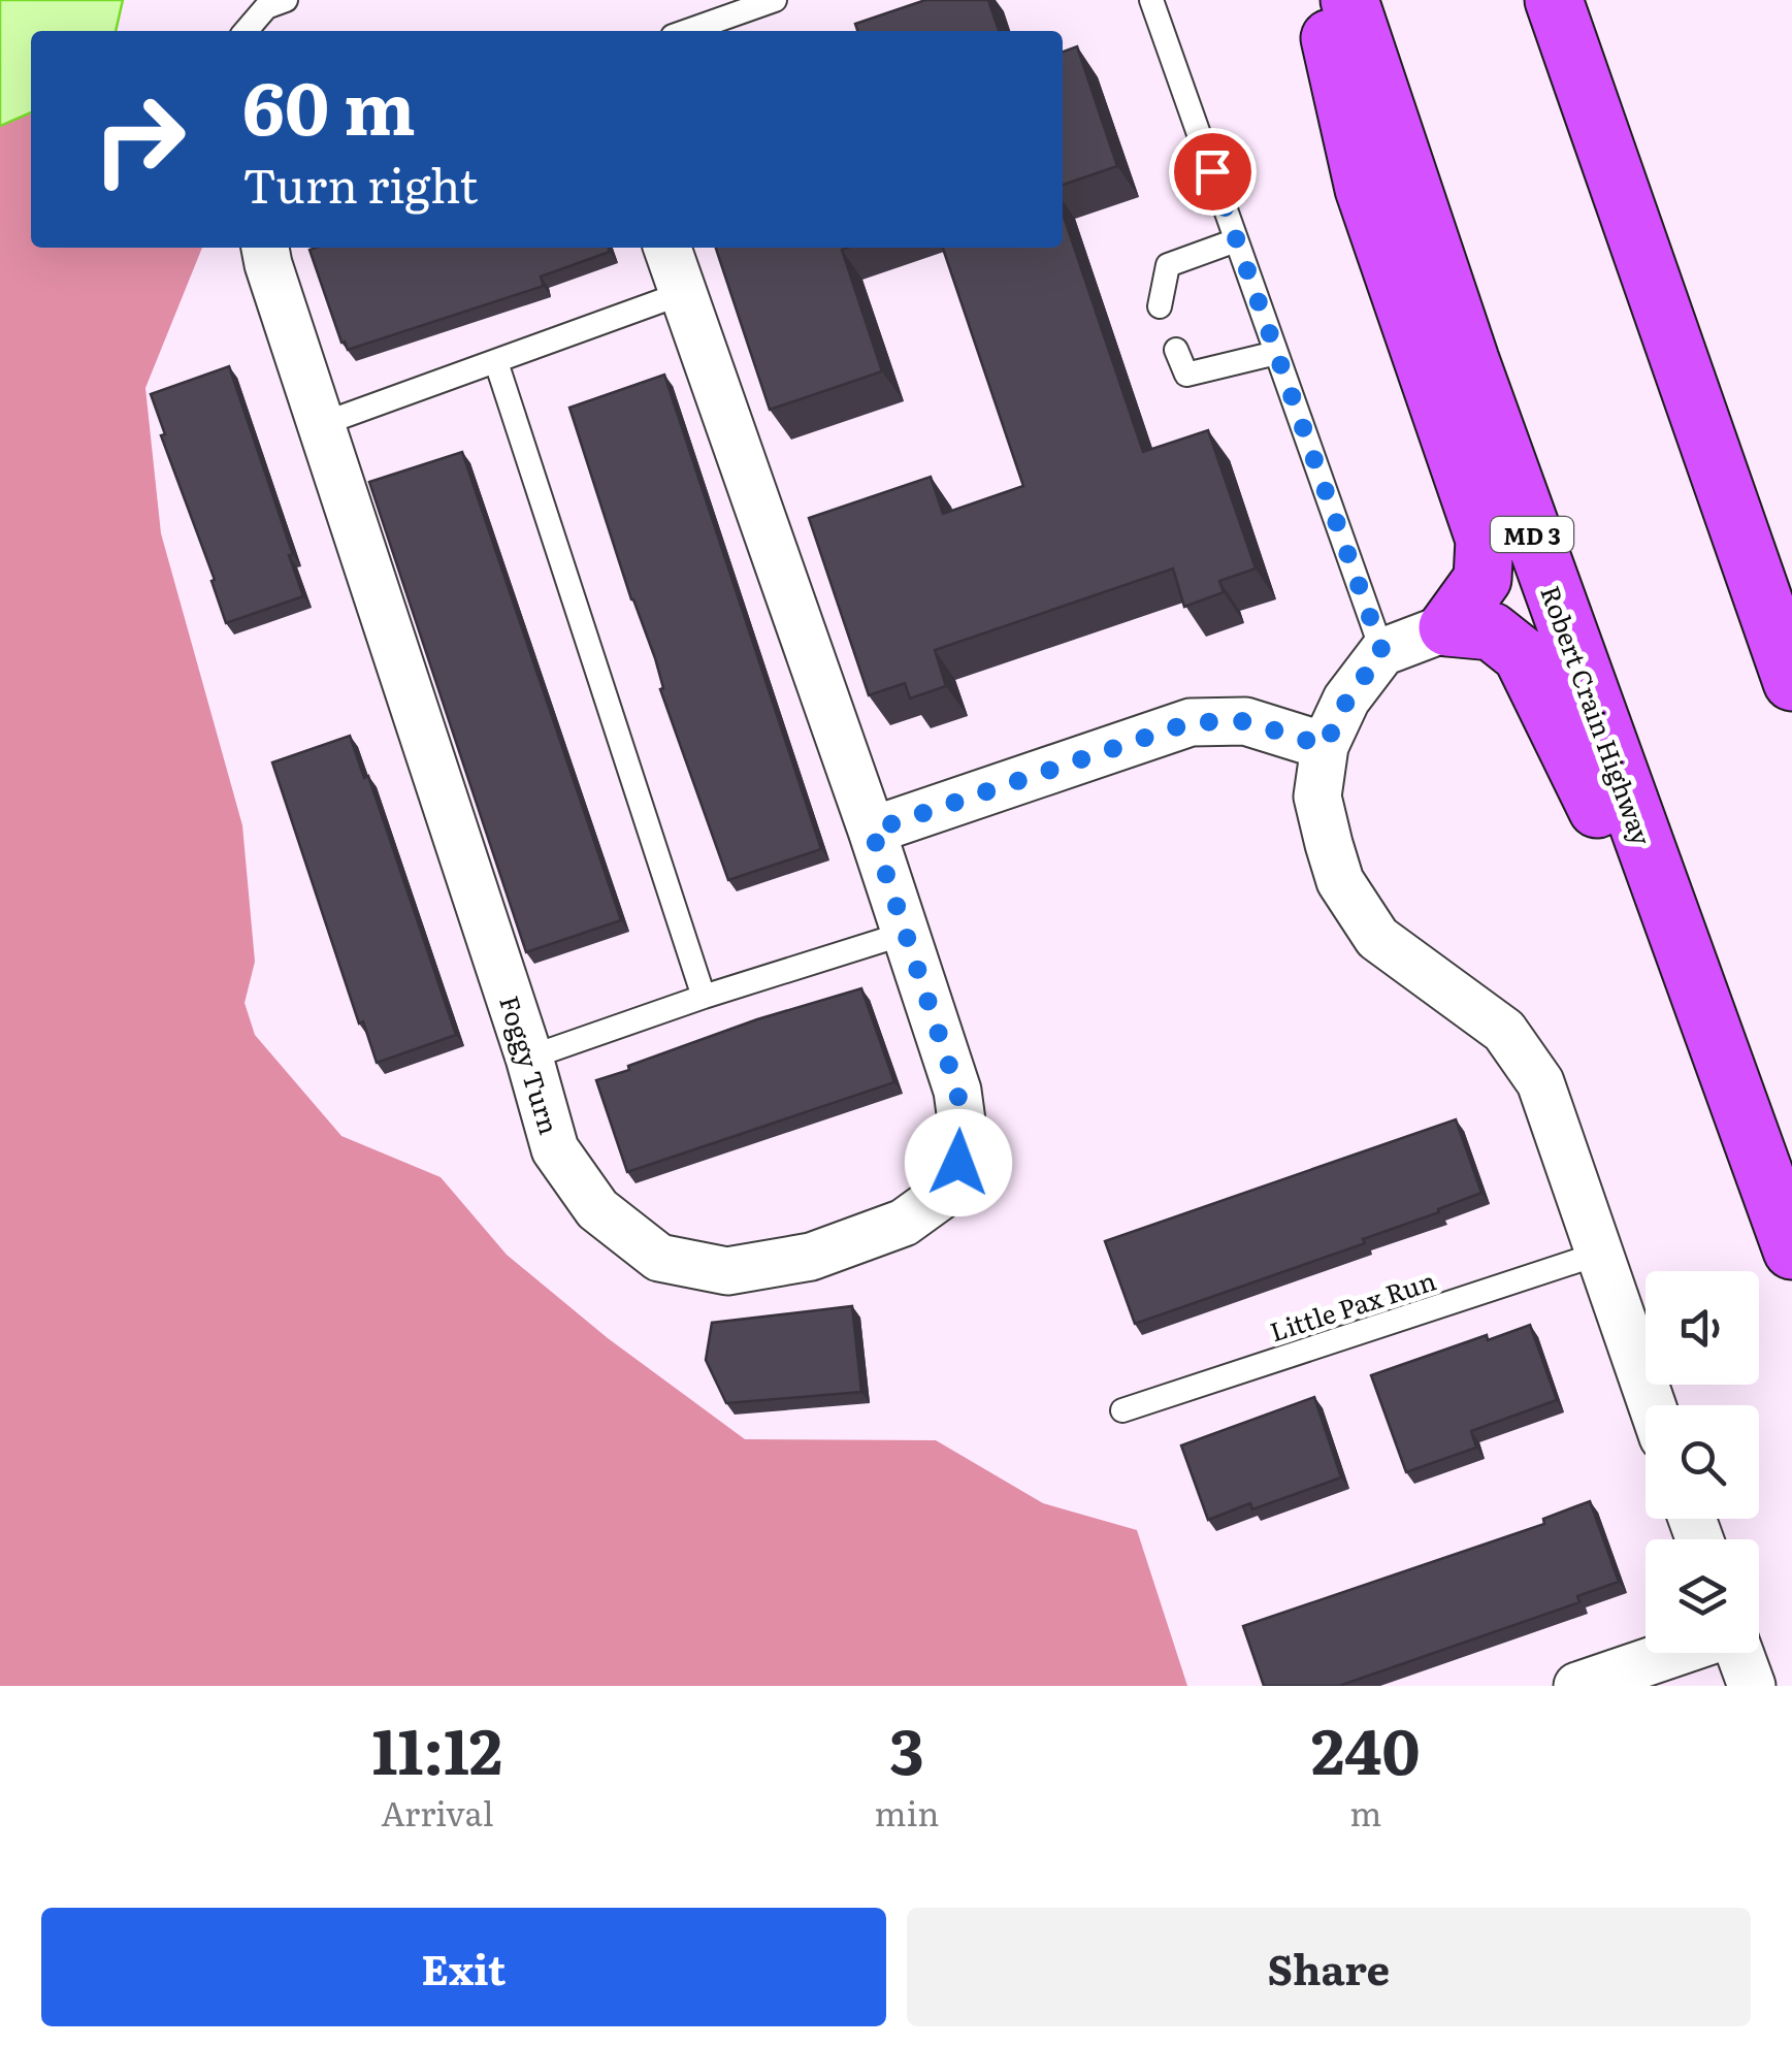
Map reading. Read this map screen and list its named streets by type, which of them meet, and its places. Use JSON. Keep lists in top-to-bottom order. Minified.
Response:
{"streets":{"highway":["MD 3","Robert Crain Highway"],"street":["Foggy Turn"],"lane":["Little Pax Run"]},"page":{"turn":["60 m","Turn right"],"eta":["11:12","Arrival","3","min","240","m"],"buttons":["Exit","Share"]}}
